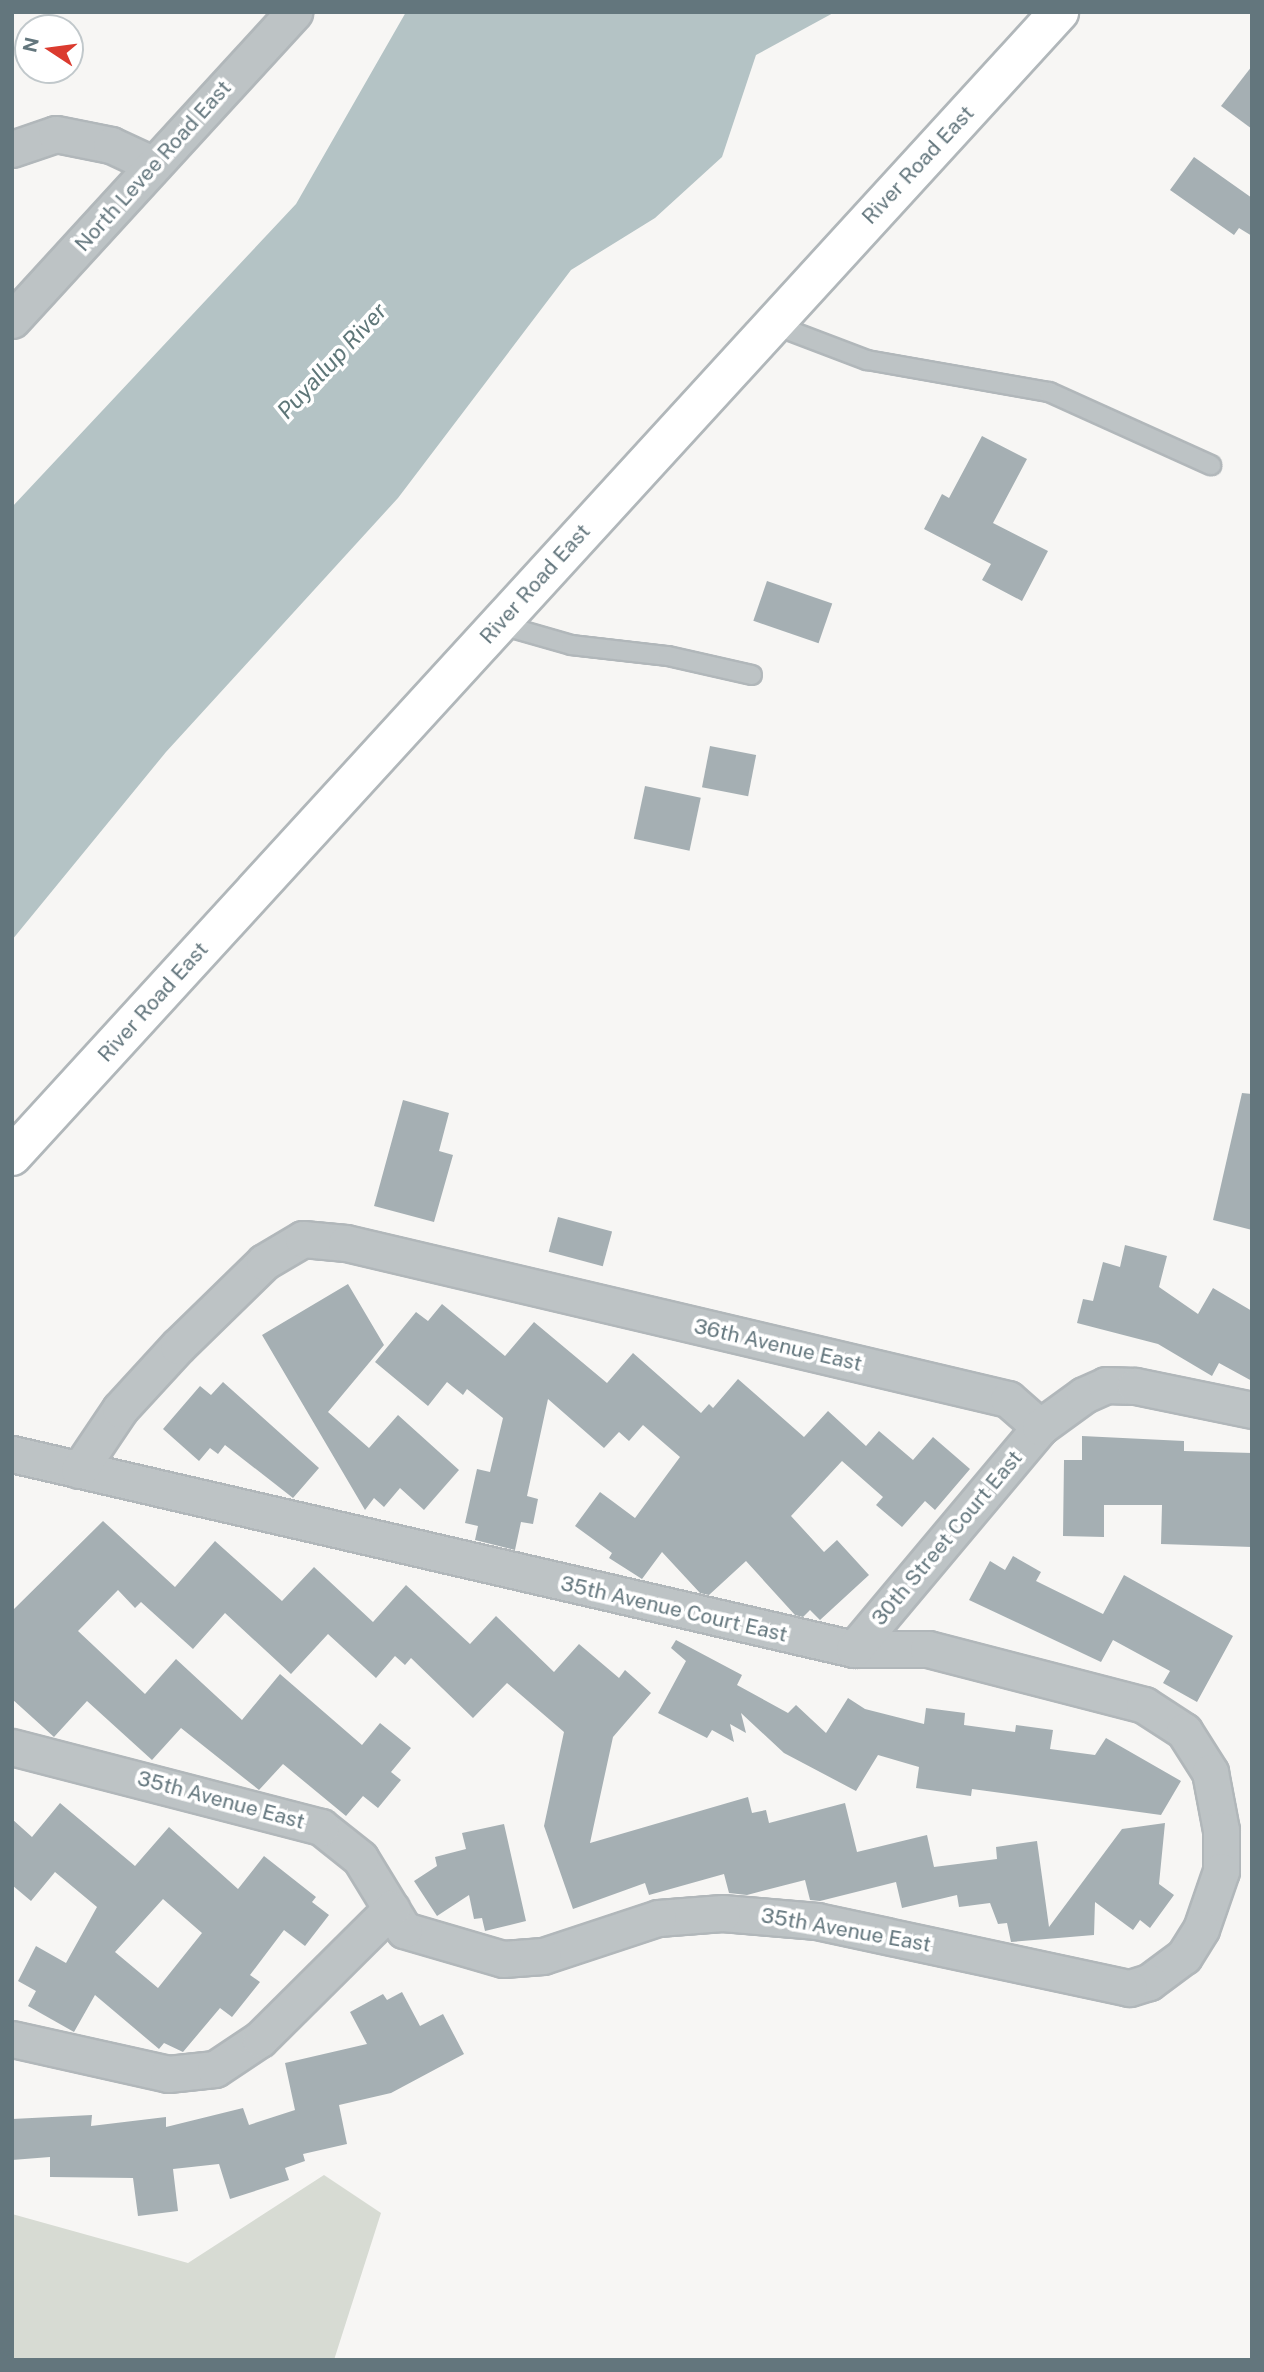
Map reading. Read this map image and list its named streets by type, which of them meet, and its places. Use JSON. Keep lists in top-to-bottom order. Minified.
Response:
{"streets":{"main road":["River Road East"],"street":["North Levee Road East","36th Avenue East","30th Street Court East","35th Avenue Court East","35th Avenue East"]},"crossings":[["36th Avenue East","30th Street Court East"],["36th Avenue East","35th Avenue Court East"],["30th Street Court East","35th Avenue Court East"],["35th Avenue Court East","35th Avenue East"]],"water":["Puyallup River"],"north":"left"}
